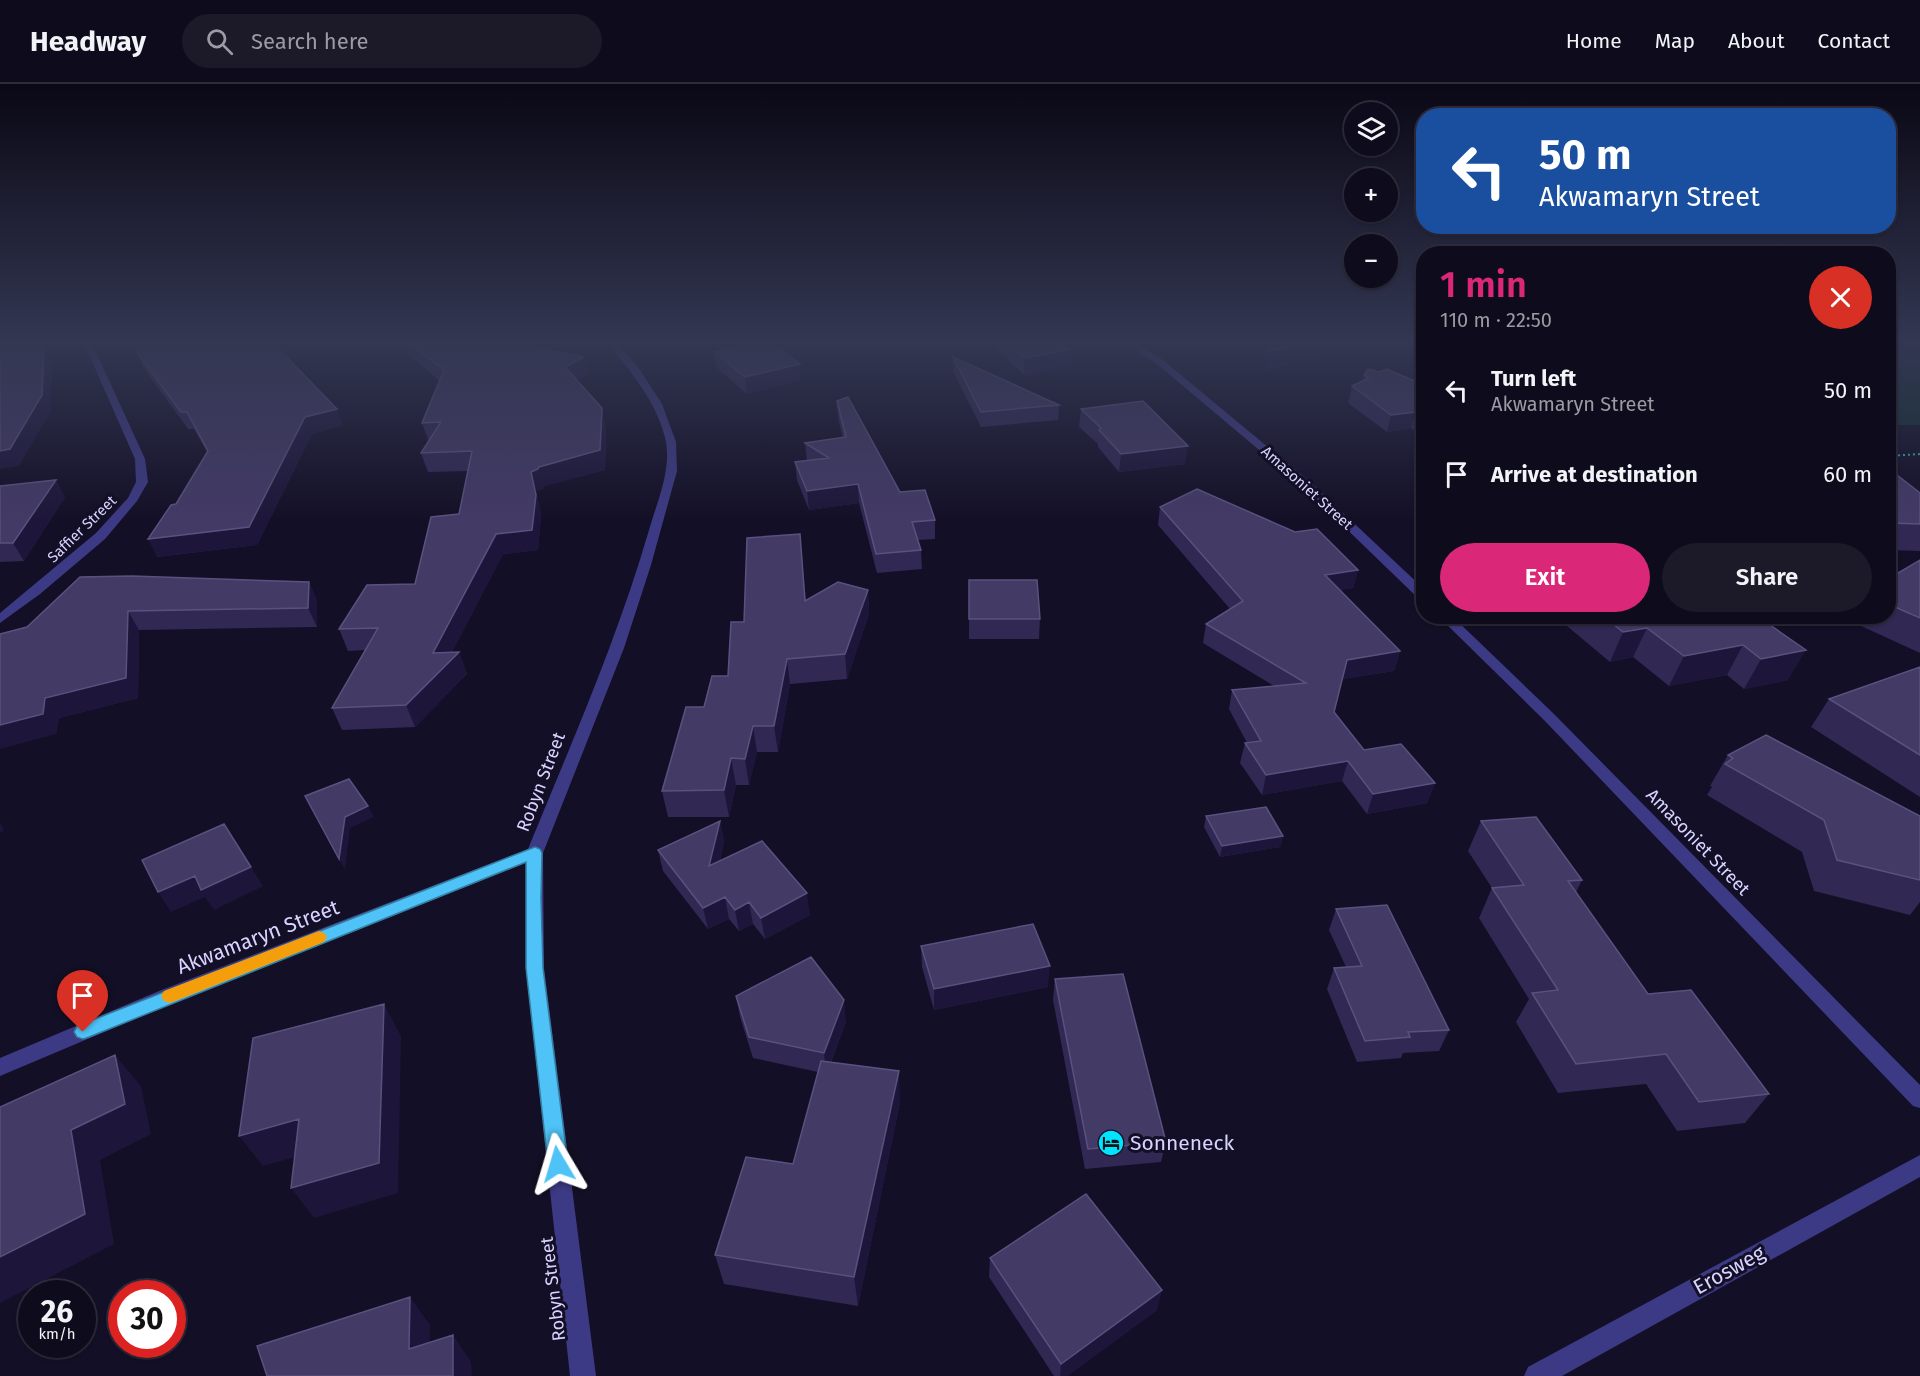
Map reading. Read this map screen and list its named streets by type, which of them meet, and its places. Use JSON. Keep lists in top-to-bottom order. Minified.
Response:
{"streets":{"street":["Amasoniet Street","Saffier Street","Robyn Street","Akwamaryn Street","Erosweg"]},"crossings":[["Robyn Street","Akwamaryn Street"]],"places":{"hotel":["Sonneneck"]},"page":{"header":"Headway","search":"Search here","nav":["Home","Map","About","Contact"],"map_buttons":["+","−"],"turn":["50 m","Akwamaryn Street"],"heading":["1 min","110 m · 22:50"],"list":[{"name":"Turn left","note":"Akwamaryn Street","value":"50 m"},{"name":"Arrive at destination","value":"60 m"}],"buttons":["Exit","Share"],"speed":"26 km/h","limit":"30"}}
